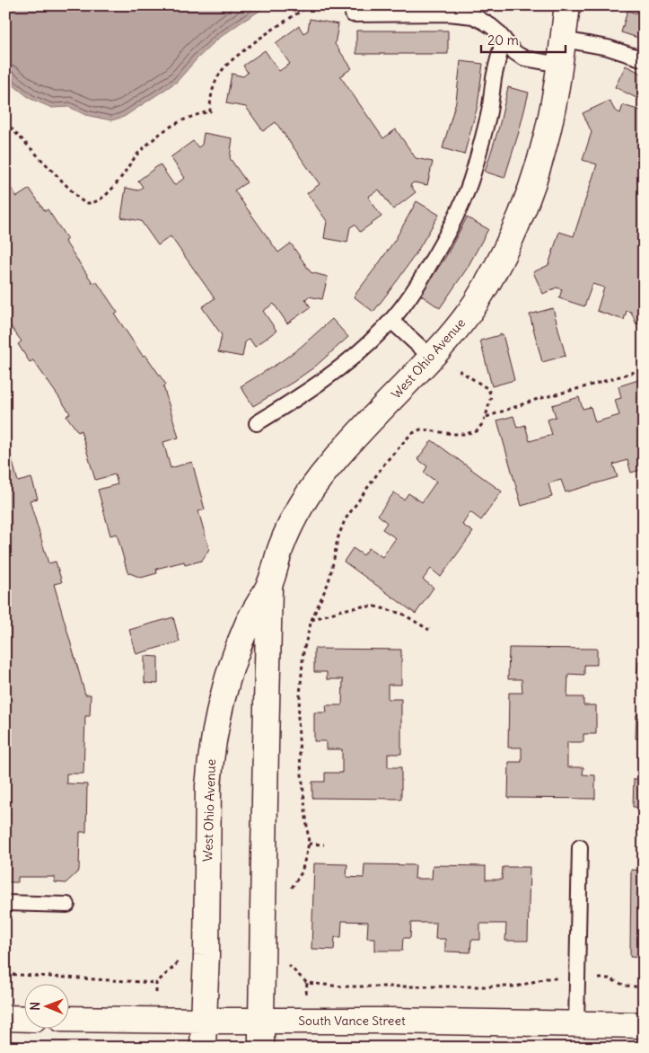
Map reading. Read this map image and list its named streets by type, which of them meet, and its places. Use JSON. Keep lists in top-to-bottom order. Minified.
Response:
{"streets":{"street":["West Ohio Avenue","South Vance Street"]},"crossings":[["West Ohio Avenue","South Vance Street"]],"scale_bar":"20 m","north":"left"}
